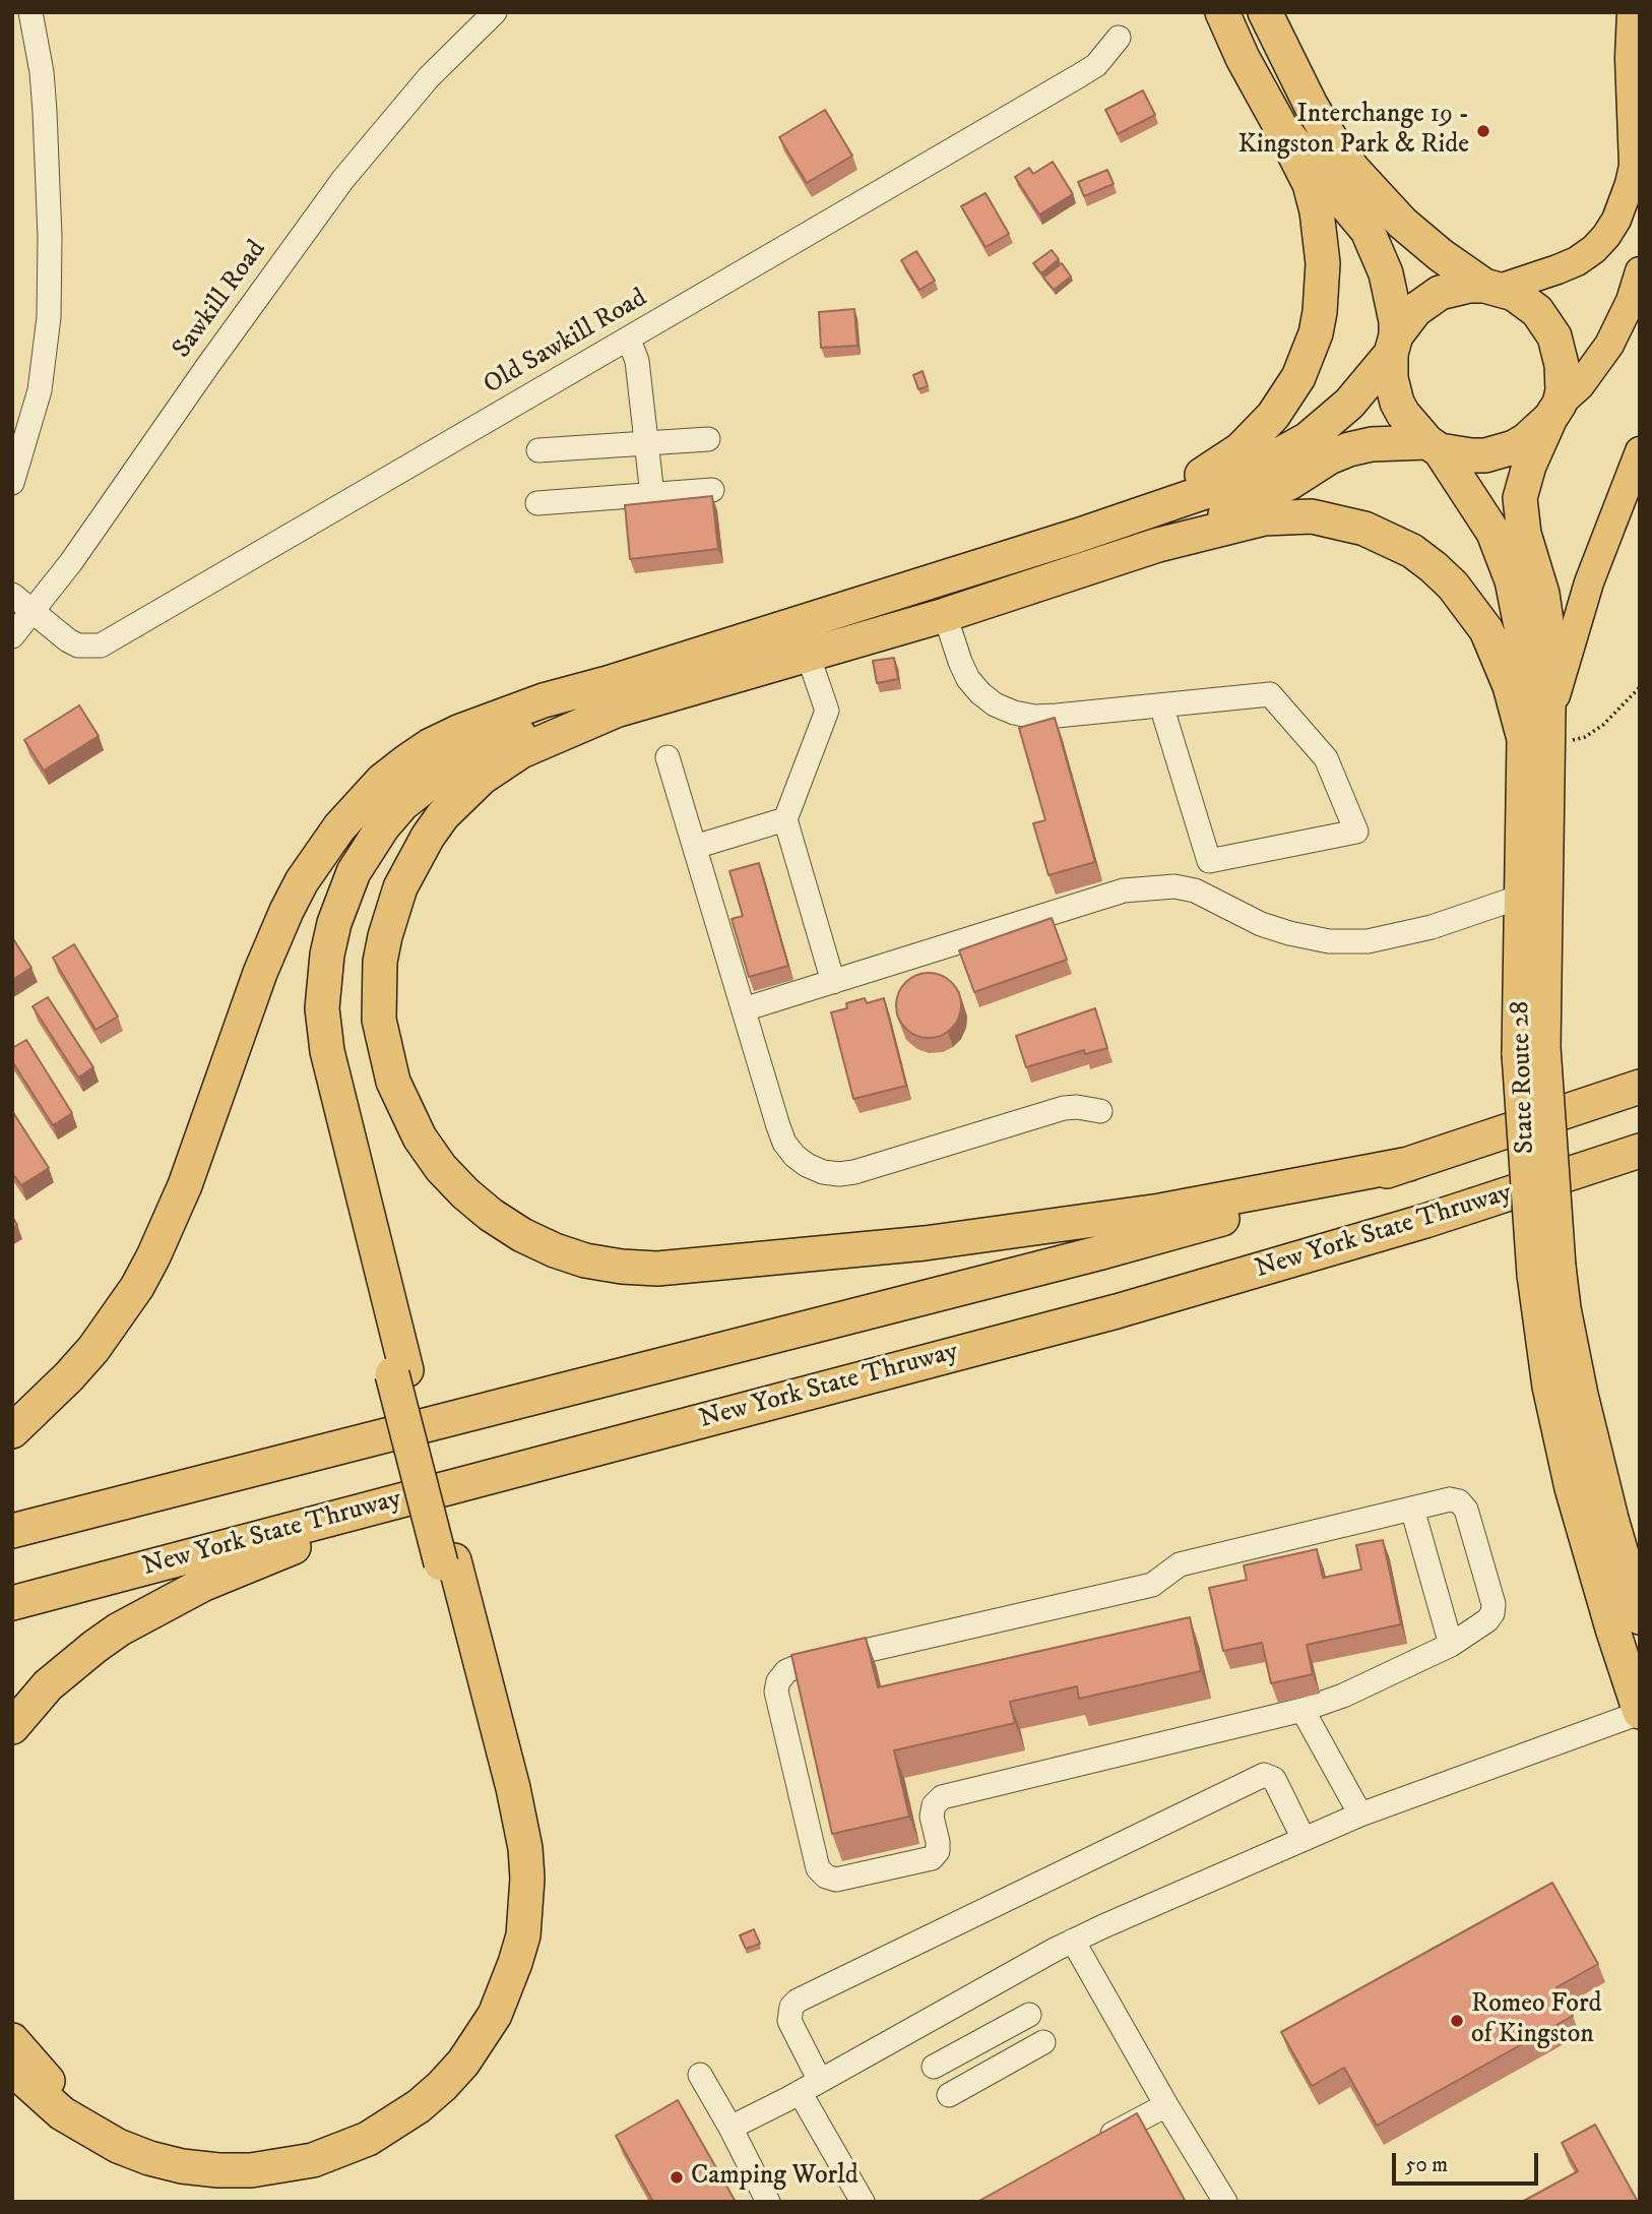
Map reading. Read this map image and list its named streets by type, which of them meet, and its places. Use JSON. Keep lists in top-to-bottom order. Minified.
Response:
{"streets":{"highway":["State Route 28","New York State Thruway"],"street":["Sawkill Road","Old Sawkill Road"]},"crossings":[["Sawkill Road","Old Sawkill Road"]],"places":["Interchange 19 - Kingston Park & Ride","Romeo Ford of Kingston","Camping World"],"scale_bar":"50 m"}
